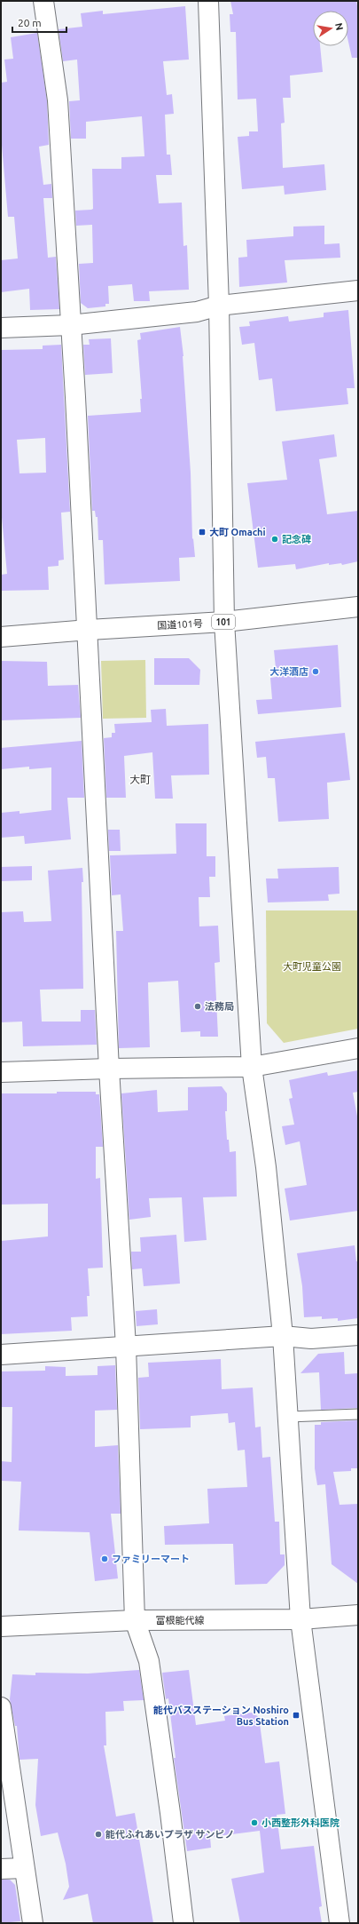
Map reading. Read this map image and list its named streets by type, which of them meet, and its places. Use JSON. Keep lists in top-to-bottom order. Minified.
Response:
{"streets":{"main road":["101","国道101号","富根能代線"]},"districts":["大町"],"parks":["大町児童公園"],"places":{"transit":["大町 Omachi","能代バスステーション Noshiro Bus Station"],"other":["記念碑","大洋酒店","法務局","ファミリーマート","小西整形外科医院","能代ふれあいプラザ サンピノ"]},"scale_bar":"20 m","north":"right"}
